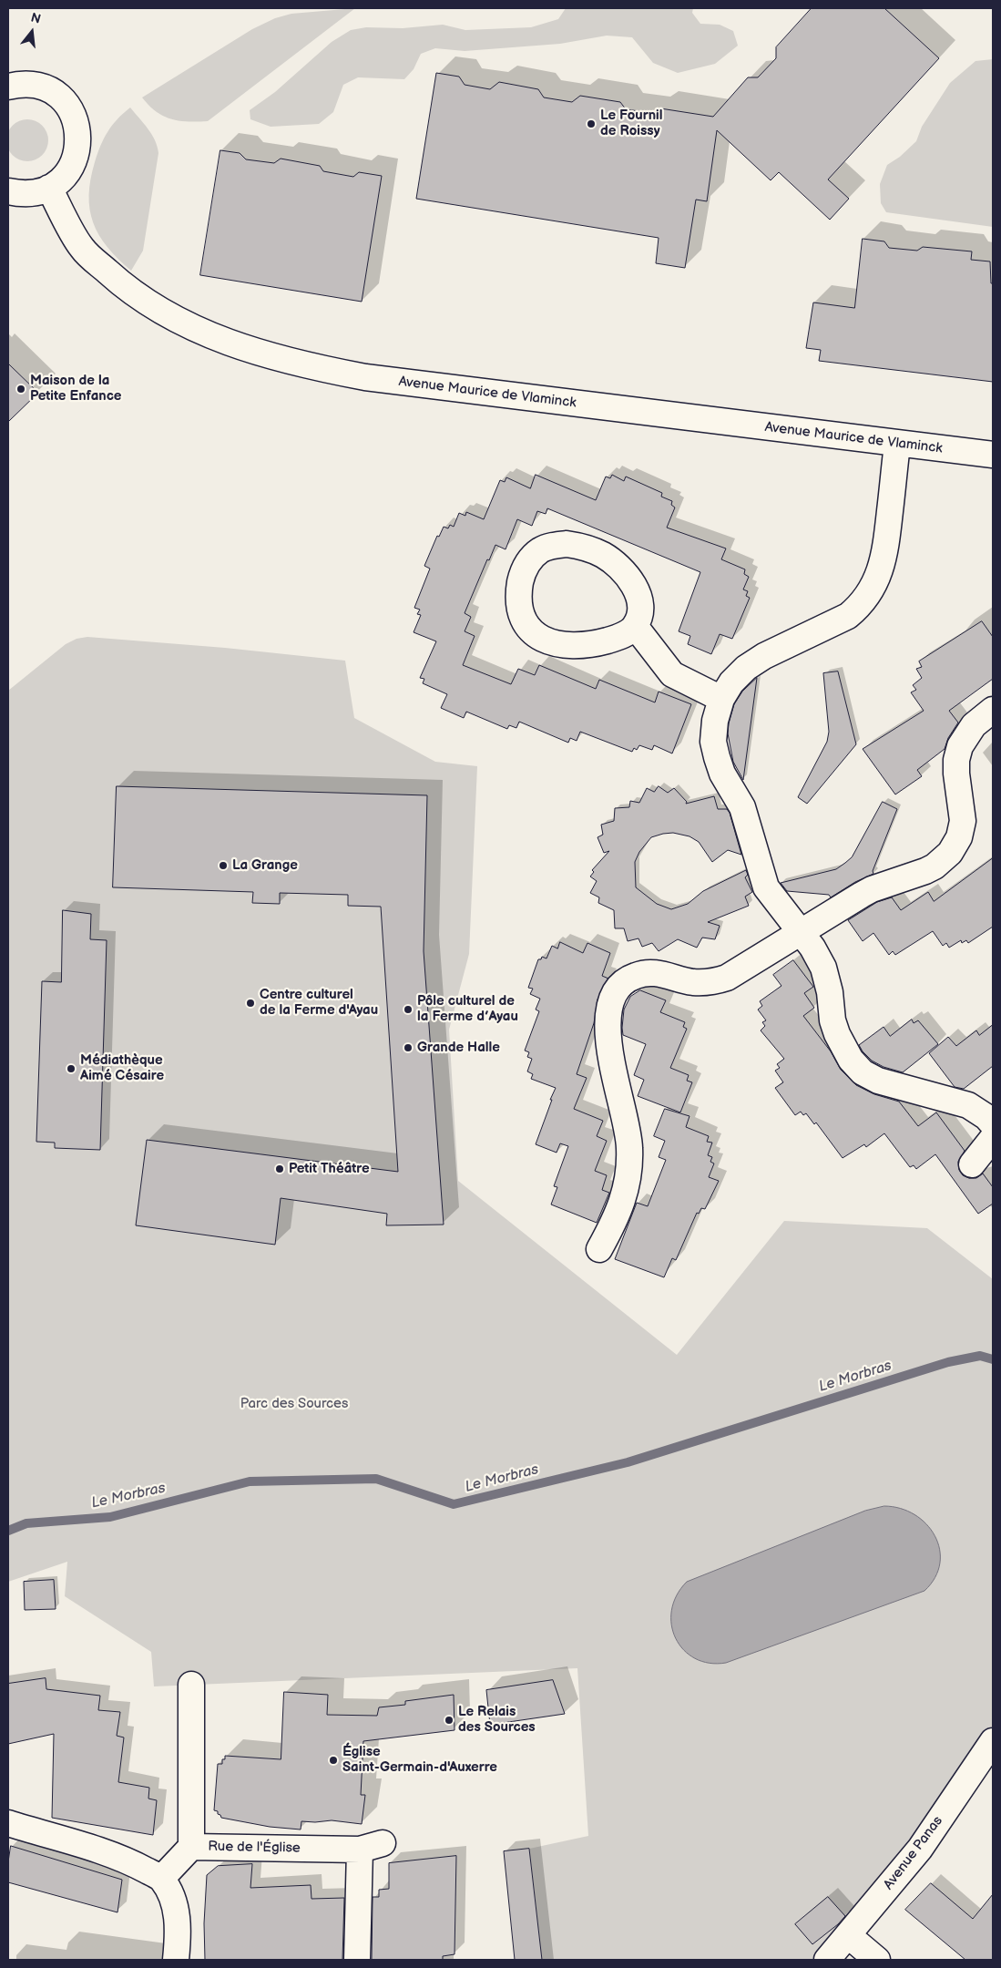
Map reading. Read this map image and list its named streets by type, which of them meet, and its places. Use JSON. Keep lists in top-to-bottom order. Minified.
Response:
{"streets":{"street":["Avenue Maurice de Vlaminck","Rue de l'Église","Avenue Panas"]},"water":["Le Morbras"],"parks":["Parc des Sources"],"places":["Le Fournil de Roissy","Maison de la Petite Enfance","La Grange","Centre culturel de la Ferme d'Ayau","Pôle culturel de la Ferme d’Ayau","Grande Halle","Médiathèque Aimé Césaire","Petit Théâtre","Le Relais des Sources","Église Saint-Germain-d'Auxerre"],"north":"top"}
